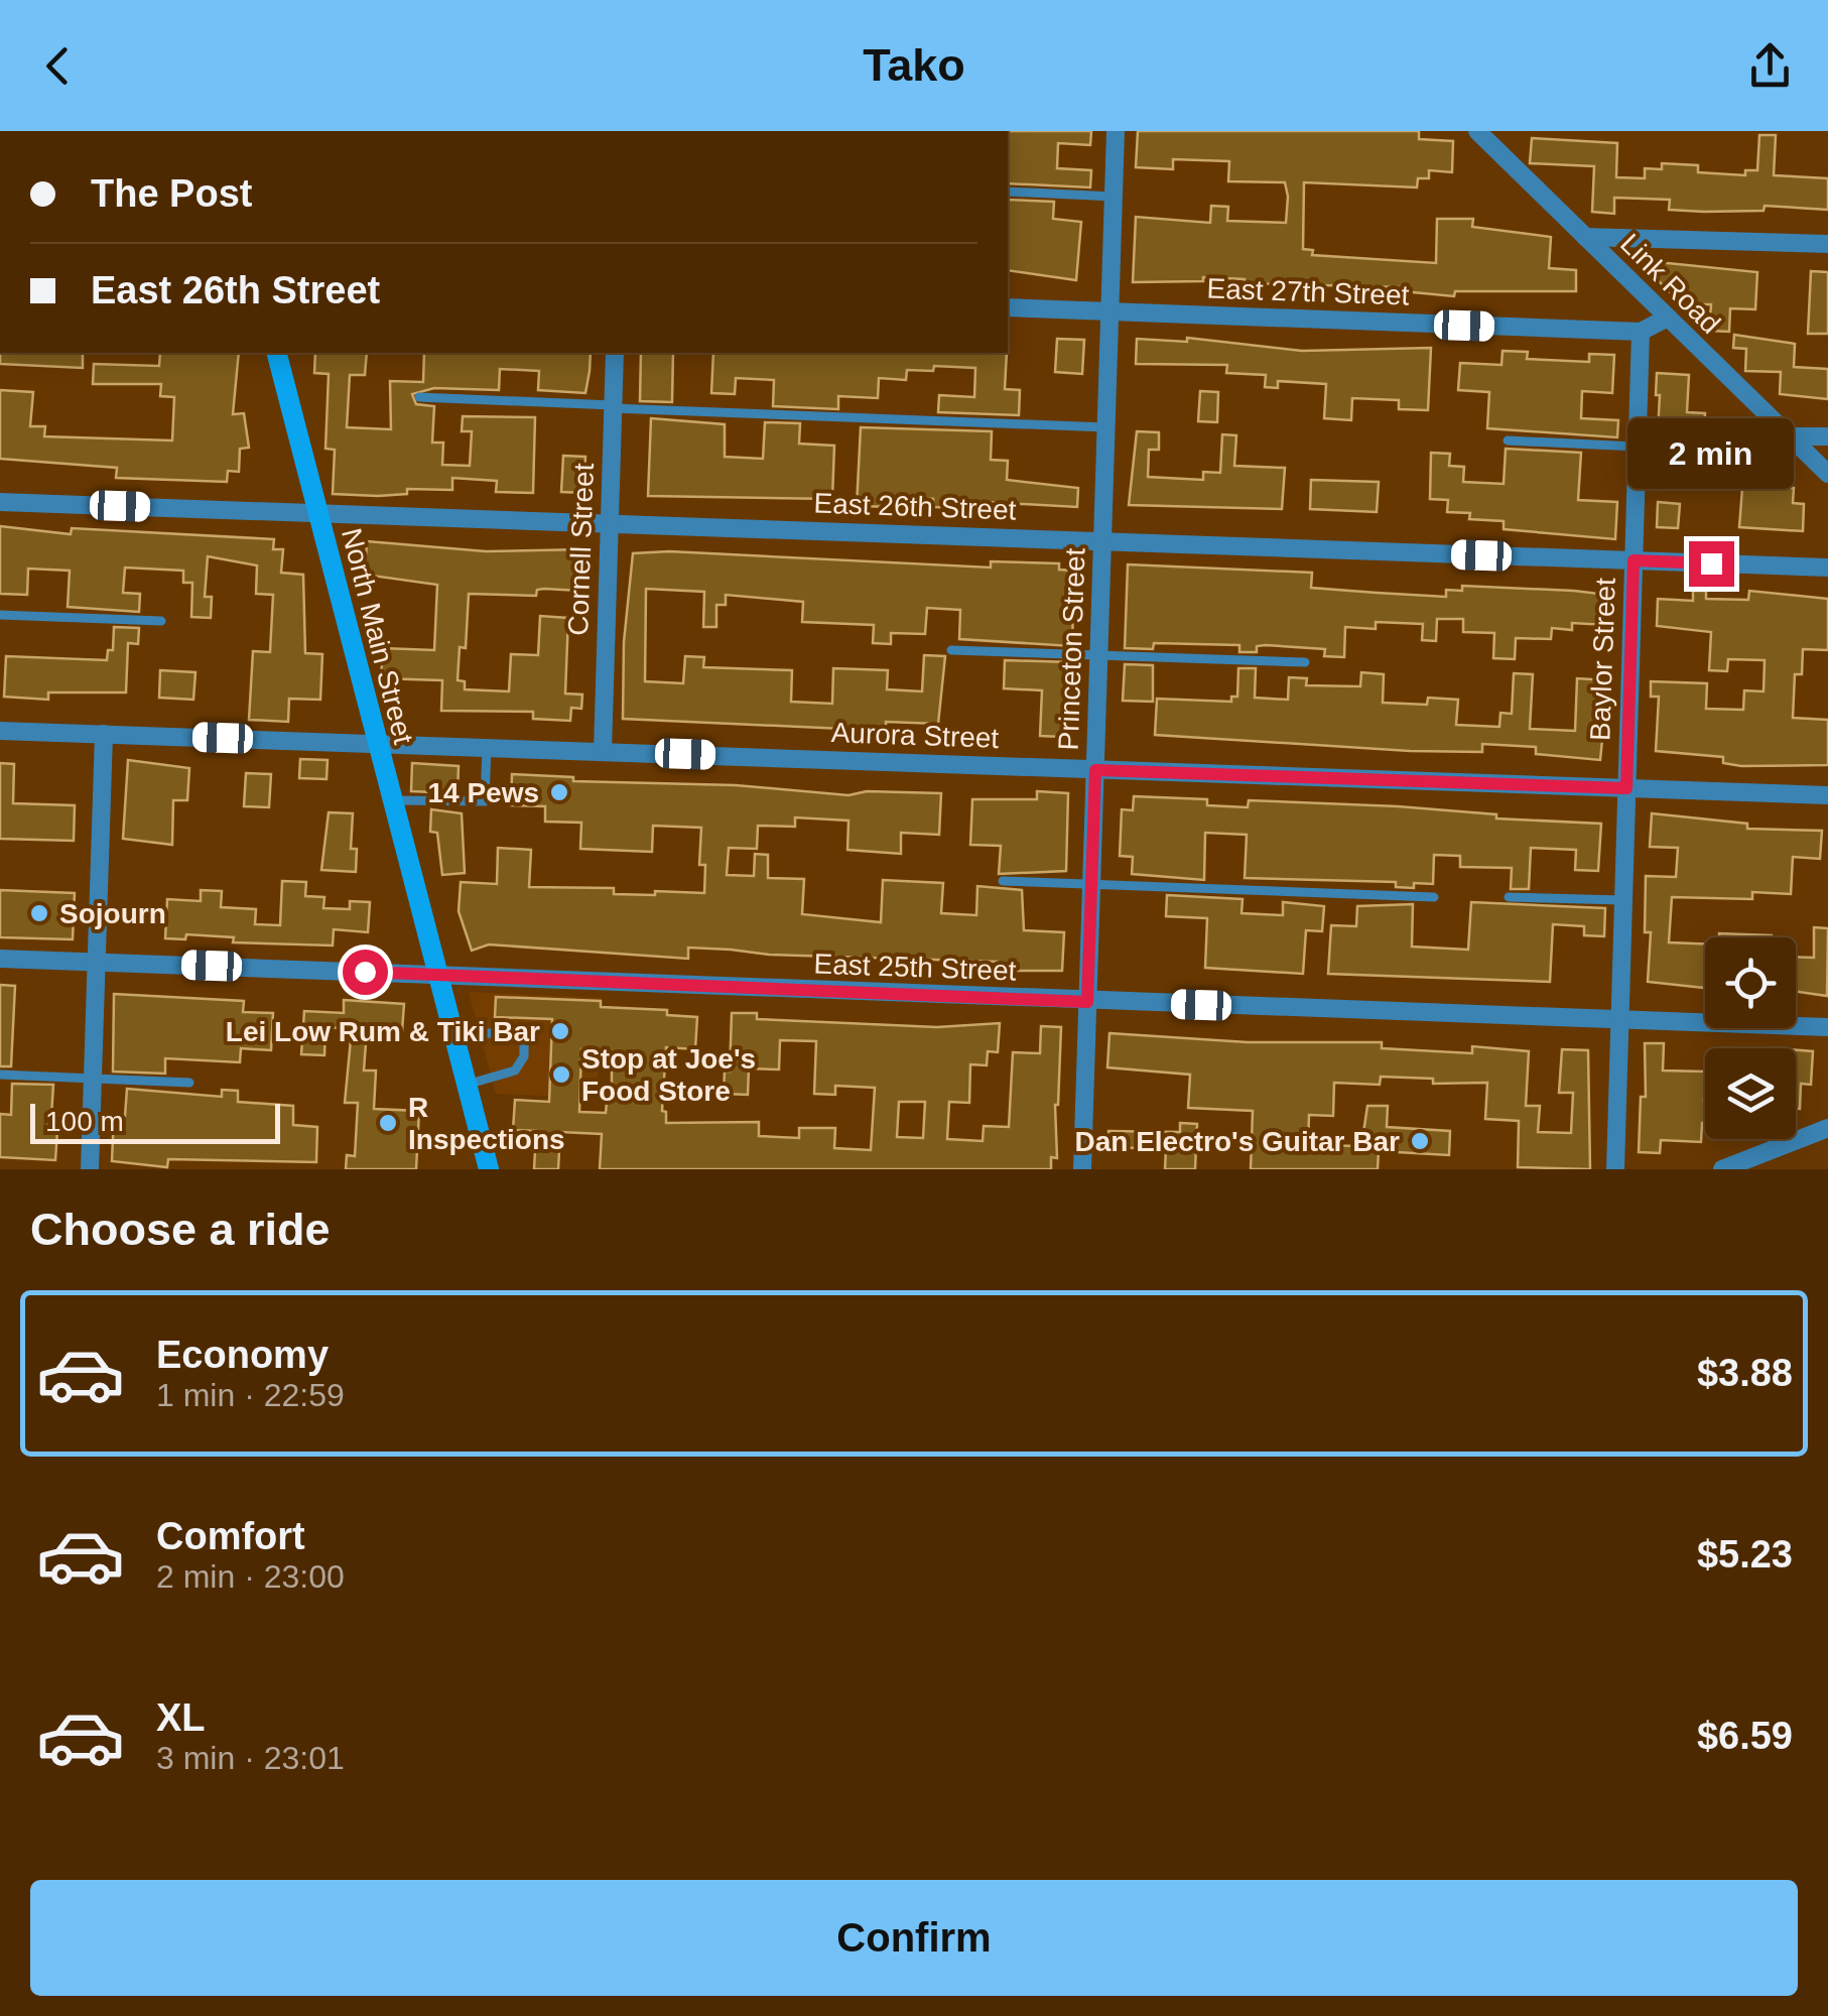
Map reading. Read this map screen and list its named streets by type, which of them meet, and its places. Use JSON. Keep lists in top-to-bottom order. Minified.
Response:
{"streets":{"main road":["North Main Street"],"street":["Link Road","East 27th Street","East 26th Street","Cornell Street","Princeton Street","Baylor Street","Aurora Street","East 25th Street"]},"crossings":[["East 27th Street","Princeton Street"],["East 27th Street","Baylor Street"],["East 26th Street","Cornell Street"],["East 26th Street","North Main Street"],["East 26th Street","Princeton Street"],["East 26th Street","Baylor Street"],["Cornell Street","Aurora Street"],["North Main Street","Aurora Street"],["North Main Street","East 25th Street"],["Princeton Street","Aurora Street"],["Princeton Street","East 25th Street"],["Baylor Street","Aurora Street"],["Baylor Street","East 25th Street"]],"places":["14 Pews","Sojourn","Lei Low Rum & Tiki Bar","Stop at Joe's Food Store","R Inspections","Dan Electro's Guitar Bar"],"scale_bar":"100 m","page":{"header":"Tako","banner":["The Post","East 26th Street"],"bubble":"2 min","scale":"100 m","heading":"Choose a ride","list":[{"name":"Economy","note":"1 min · 22:59","value":"$3.88"},{"name":"Comfort","note":"2 min · 23:00","value":"$5.23"},{"name":"XL","note":"3 min · 23:01","value":"$6.59"}],"buttons":"Confirm"}}
